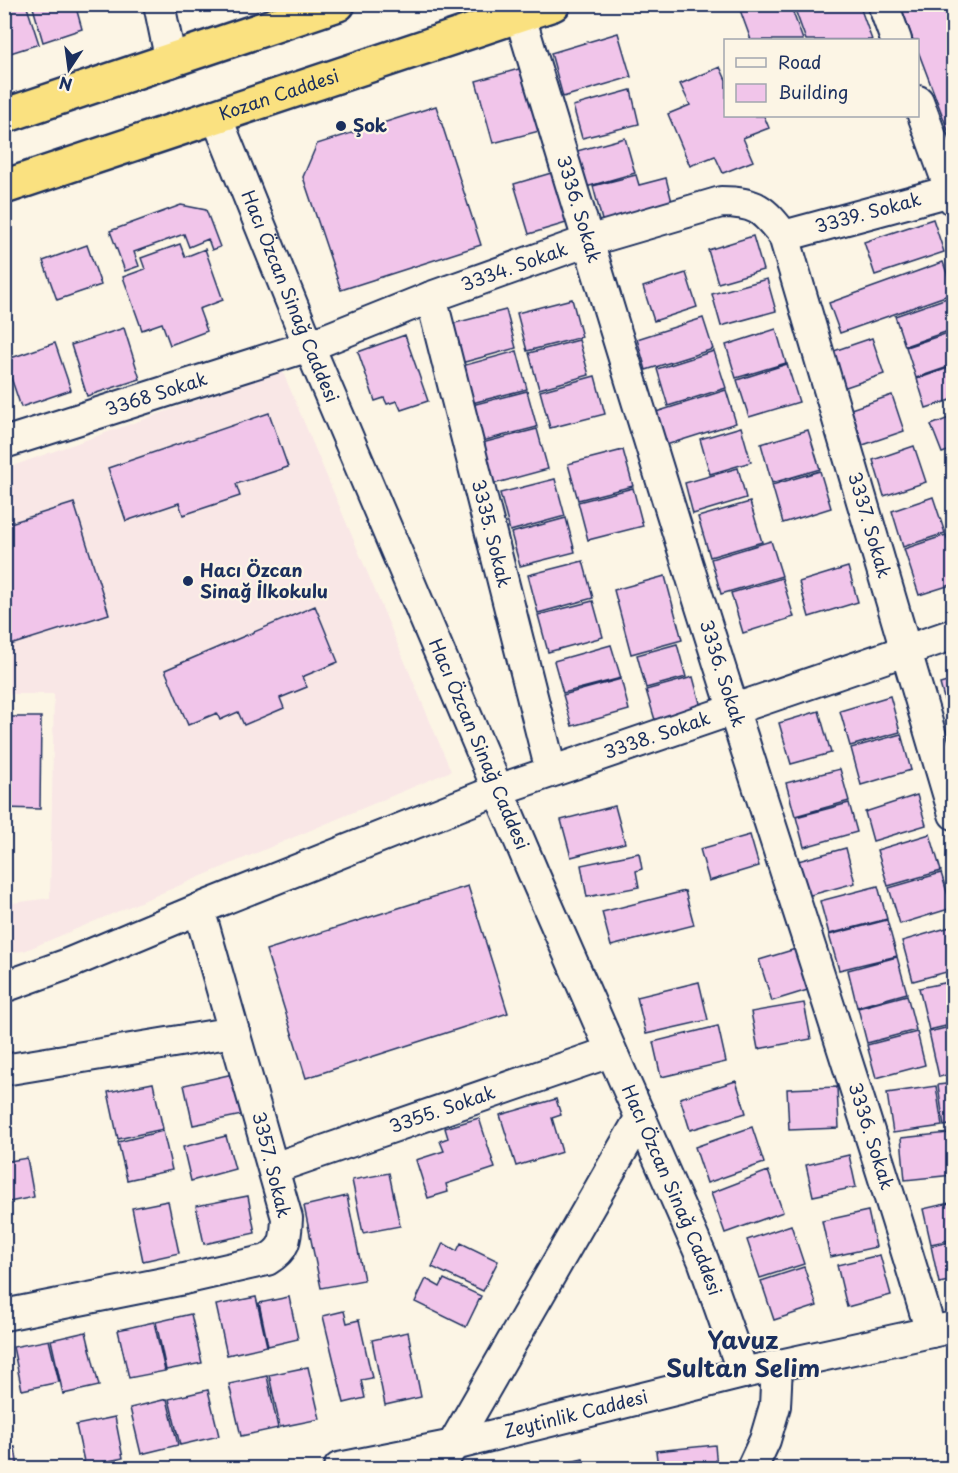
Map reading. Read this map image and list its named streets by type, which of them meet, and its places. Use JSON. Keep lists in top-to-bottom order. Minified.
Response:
{"streets":{"highway":["Kozan Caddesi"],"street":["3336. Sokak","3339. Sokak","3334. Sokak","Hacı Özcan Sinağ Caddesi","3368 Sokak","3337. Sokak","3335. Sokak","3338. Sokak","3355. Sokak","3357. Sokak","Zeytinlik Caddesi"]},"crossings":[["Kozan Caddesi","3336. Sokak"],["Kozan Caddesi","Hacı Özcan Sinağ Caddesi"],["3336. Sokak","3334. Sokak"],["3336. Sokak","3338. Sokak"],["3336. Sokak","Zeytinlik Caddesi"],["3339. Sokak","3334. Sokak"],["3339. Sokak","3337. Sokak"],["3334. Sokak","Hacı Özcan Sinağ Caddesi"],["3334. Sokak","3368 Sokak"],["3334. Sokak","3337. Sokak"],["3334. Sokak","3335. Sokak"],["Hacı Özcan Sinağ Caddesi","3368 Sokak"],["Hacı Özcan Sinağ Caddesi","3338. Sokak"],["Hacı Özcan Sinağ Caddesi","3355. Sokak"],["Hacı Özcan Sinağ Caddesi","Zeytinlik Caddesi"],["3337. Sokak","3338. Sokak"],["3335. Sokak","3338. Sokak"],["3338. Sokak","3357. Sokak"],["3355. Sokak","3357. Sokak"]],"districts":["Yavuz Sultan Selim"],"places":["Şok","Hacı Özcan Sinağ İlkokulu"],"legend":["Road","Building"],"north":"bottom"}
